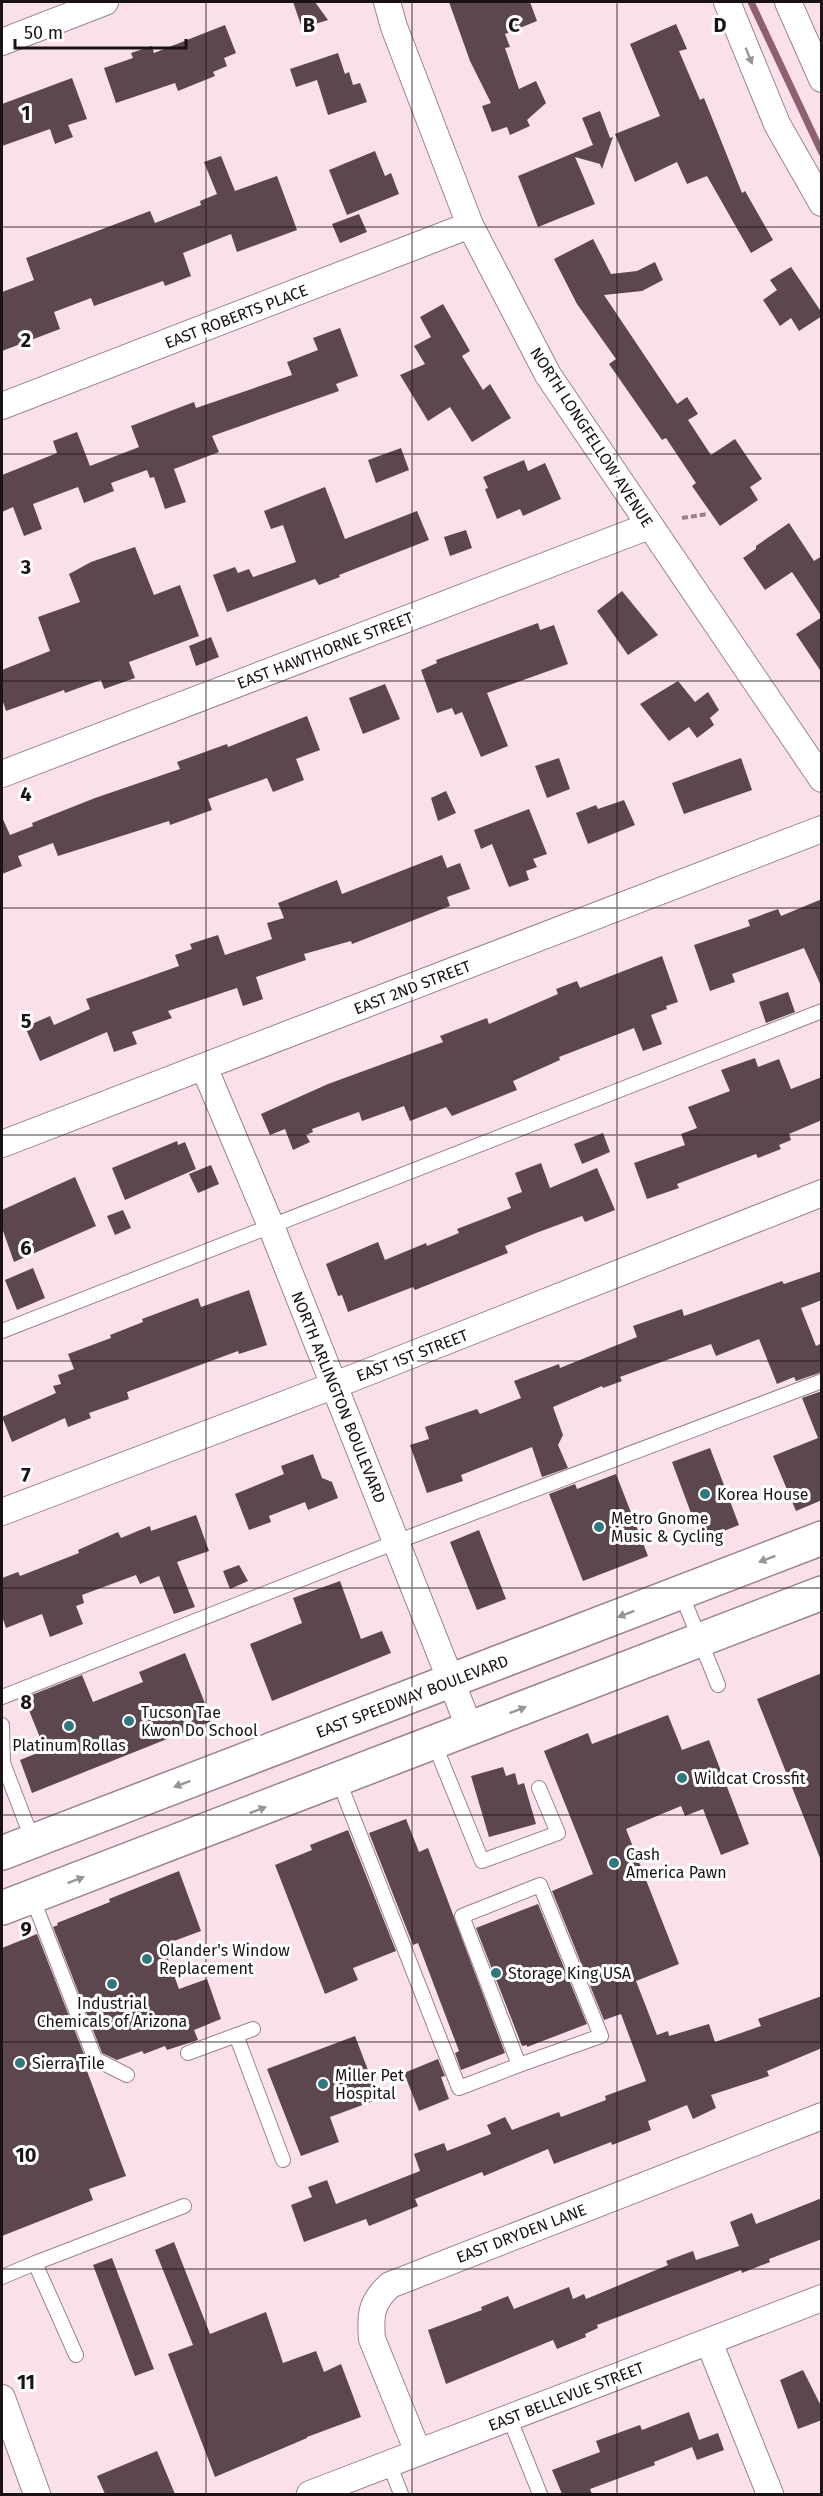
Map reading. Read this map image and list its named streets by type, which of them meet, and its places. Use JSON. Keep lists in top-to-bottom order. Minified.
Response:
{"streets":{"main road":["EAST SPEEDWAY BOULEVARD"],"street":["EAST ROBERTS PLACE","NORTH LONGFELLOW AVENUE","EAST HAWTHORNE STREET","EAST 2ND STREET","EAST 1ST STREET","NORTH ARLINGTON BOULEVARD","EAST DRYDEN LANE","EAST BELLEVUE STREET"]},"crossings":[["EAST ROBERTS PLACE","NORTH LONGFELLOW AVENUE"],["NORTH LONGFELLOW AVENUE","EAST HAWTHORNE STREET"],["EAST 2ND STREET","NORTH ARLINGTON BOULEVARD"],["EAST 1ST STREET","NORTH ARLINGTON BOULEVARD"],["NORTH ARLINGTON BOULEVARD","EAST SPEEDWAY BOULEVARD"],["EAST DRYDEN LANE","EAST BELLEVUE STREET"]],"places":["Korea House","Metro Gnome Music & Cycling","Tucson Tae Kwon Do School","Platinum Rollas","Wildcat Crossfit","Cash America Pawn","Olander's Window Replacement","Storage King USA","Industrial Chemicals of Arizona","Sierra Tile","Miller Pet Hospital"],"scale_bar":"50 m","grid":{"columns":["B","C","D"],"rows":["1","2","3","4","5","6","7","8","9","10","11"]}}
